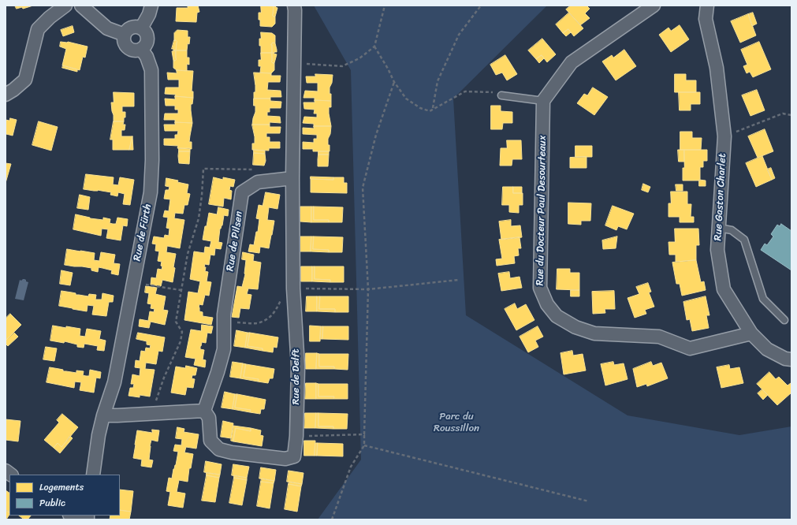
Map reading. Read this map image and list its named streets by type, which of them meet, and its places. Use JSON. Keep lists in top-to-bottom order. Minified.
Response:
{"streets":{"street":["Rue Gaston Charlet","Rue du Docteur Paul Desourteaux","Rue de Fürth","Rue de Pilsen","Rue de Delft"]},"crossings":[["Rue Gaston Charlet","Rue du Docteur Paul Desourteaux"],["Rue de Pilsen","Rue de Delft"]],"parks":["Parc du Roussillon"],"legend":["Logements","Public"]}
